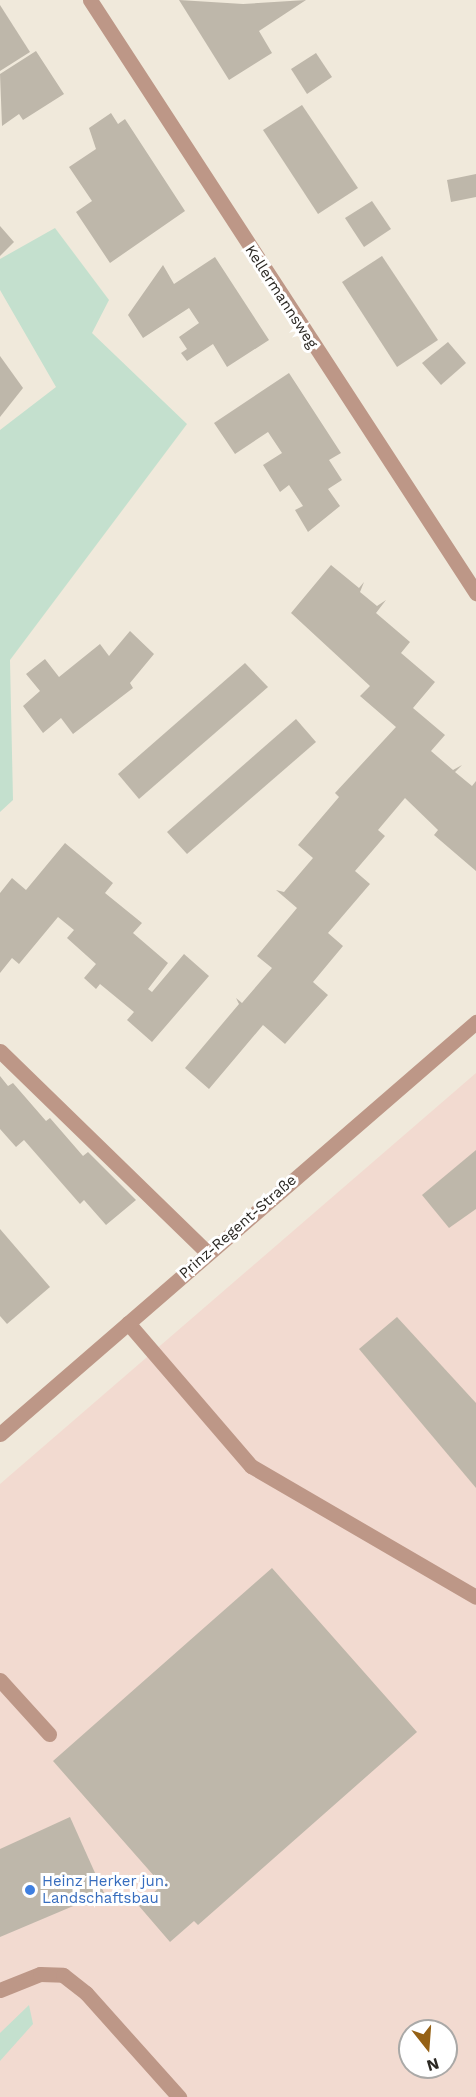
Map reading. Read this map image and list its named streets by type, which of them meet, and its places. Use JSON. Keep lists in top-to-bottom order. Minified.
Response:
{"streets":{"street":["Kellermannsweg","Prinz-Regent-Straße"]},"places":["Heinz Herker jun. Landschaftsbau"],"north":"bottom"}
